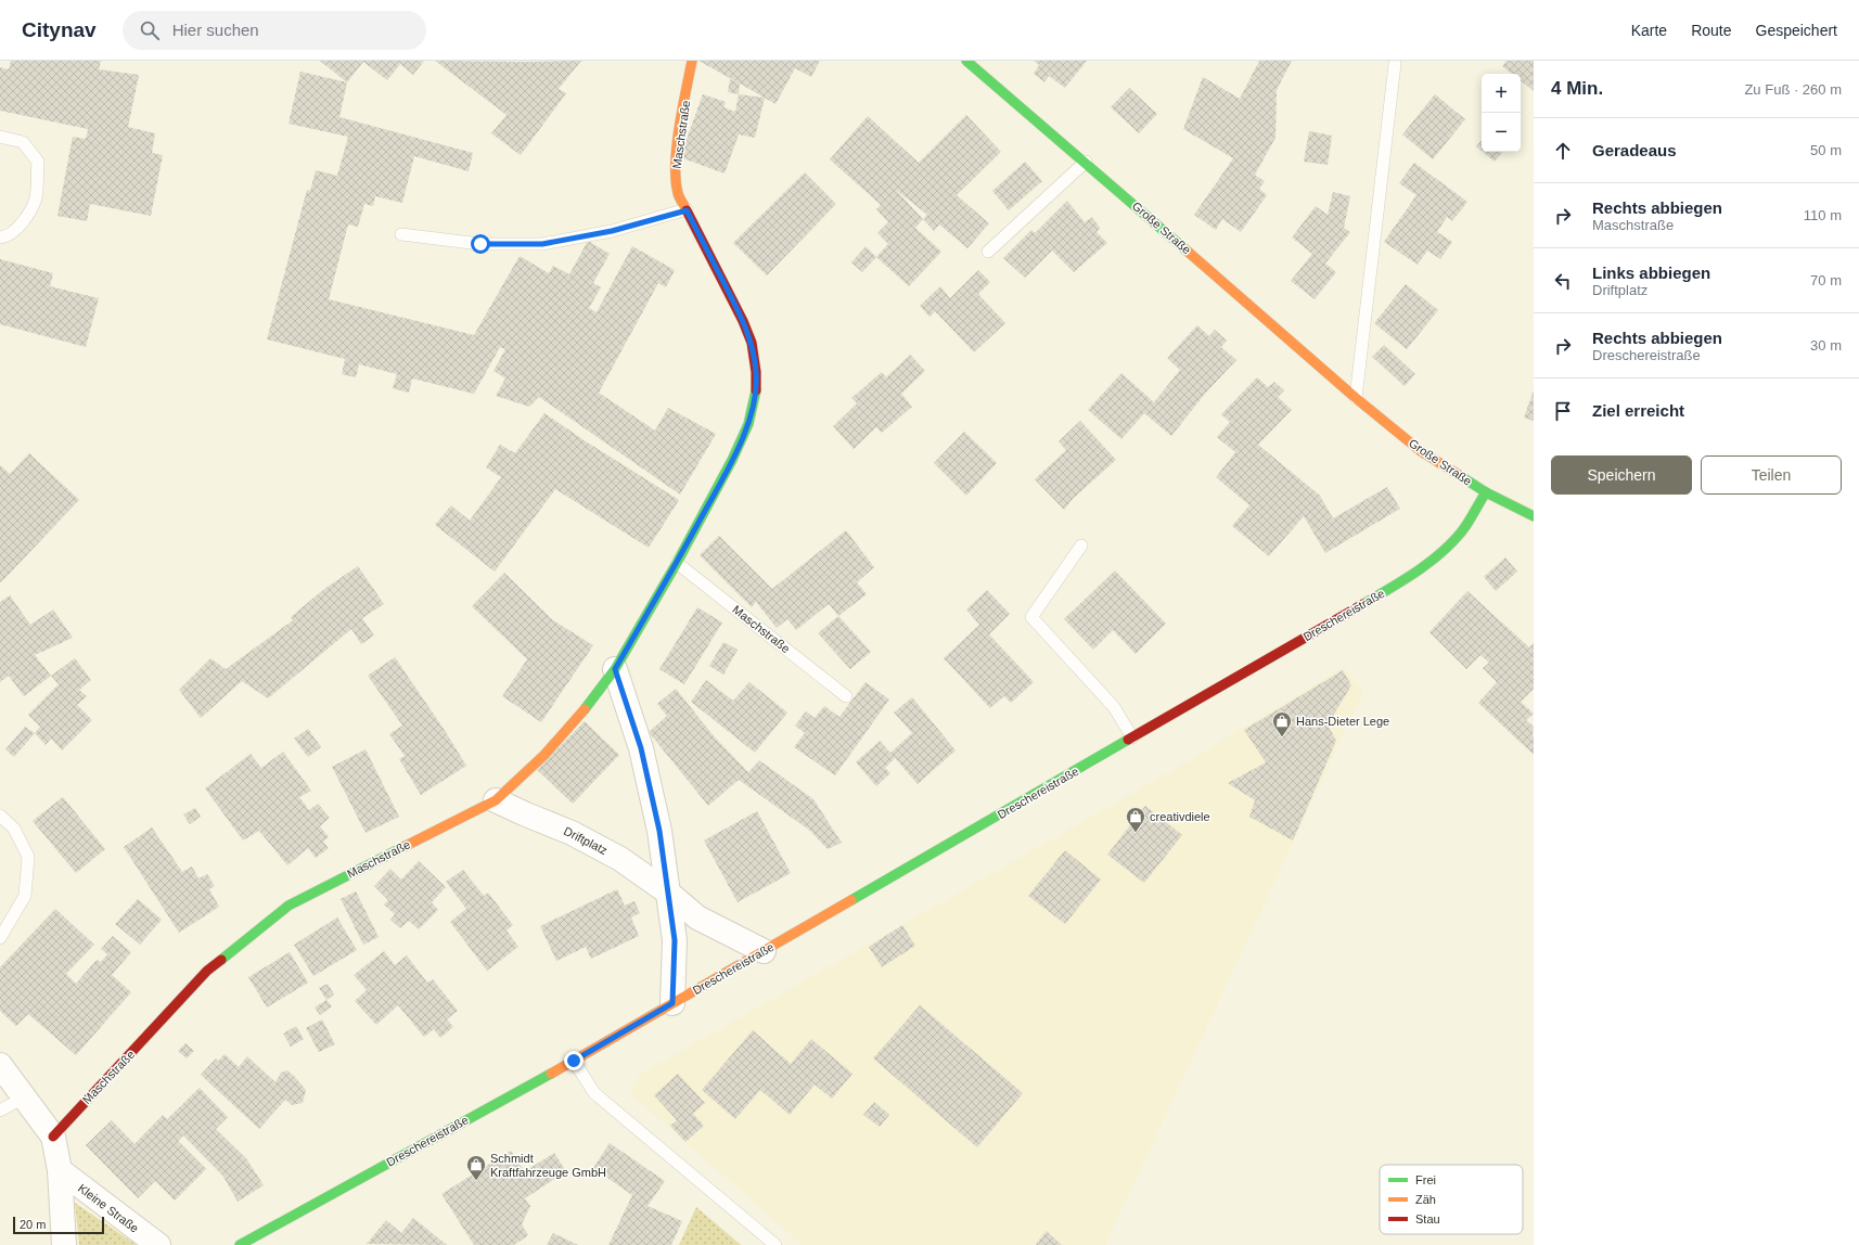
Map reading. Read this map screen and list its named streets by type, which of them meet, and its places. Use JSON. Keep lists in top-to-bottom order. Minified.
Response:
{"streets":{"street":["Maschstraße","Große Straße","Dreschereistraße","Driftplatz","Kleine Straße"]},"crossings":[["Maschstraße","Driftplatz"],["Maschstraße","Kleine Straße"],["Große Straße","Dreschereistraße"],["Dreschereistraße","Driftplatz"]],"places":{"shop":["Hans-Dieter Lege","creativdiele","Schmidt Kraftfahrzeuge GmbH"]},"legend":["Frei","Zäh","Stau"],"scale_bar":"20 m","page":{"header":"Citynav","search":"Hier suchen","nav":["Karte","Route","Gespeichert"],"heading":["4 Min.","Zu Fuß · 260 m"],"map_buttons":["+","−"],"list":[["Geradeaus","50 m"],["Rechts abbiegen","Maschstraße","110 m"],["Links abbiegen","Driftplatz","70 m"],["Rechts abbiegen","Dreschereistraße","30 m"],"Ziel erreicht"],"buttons":["Speichern","Teilen"],"scale":"20 m"}}
